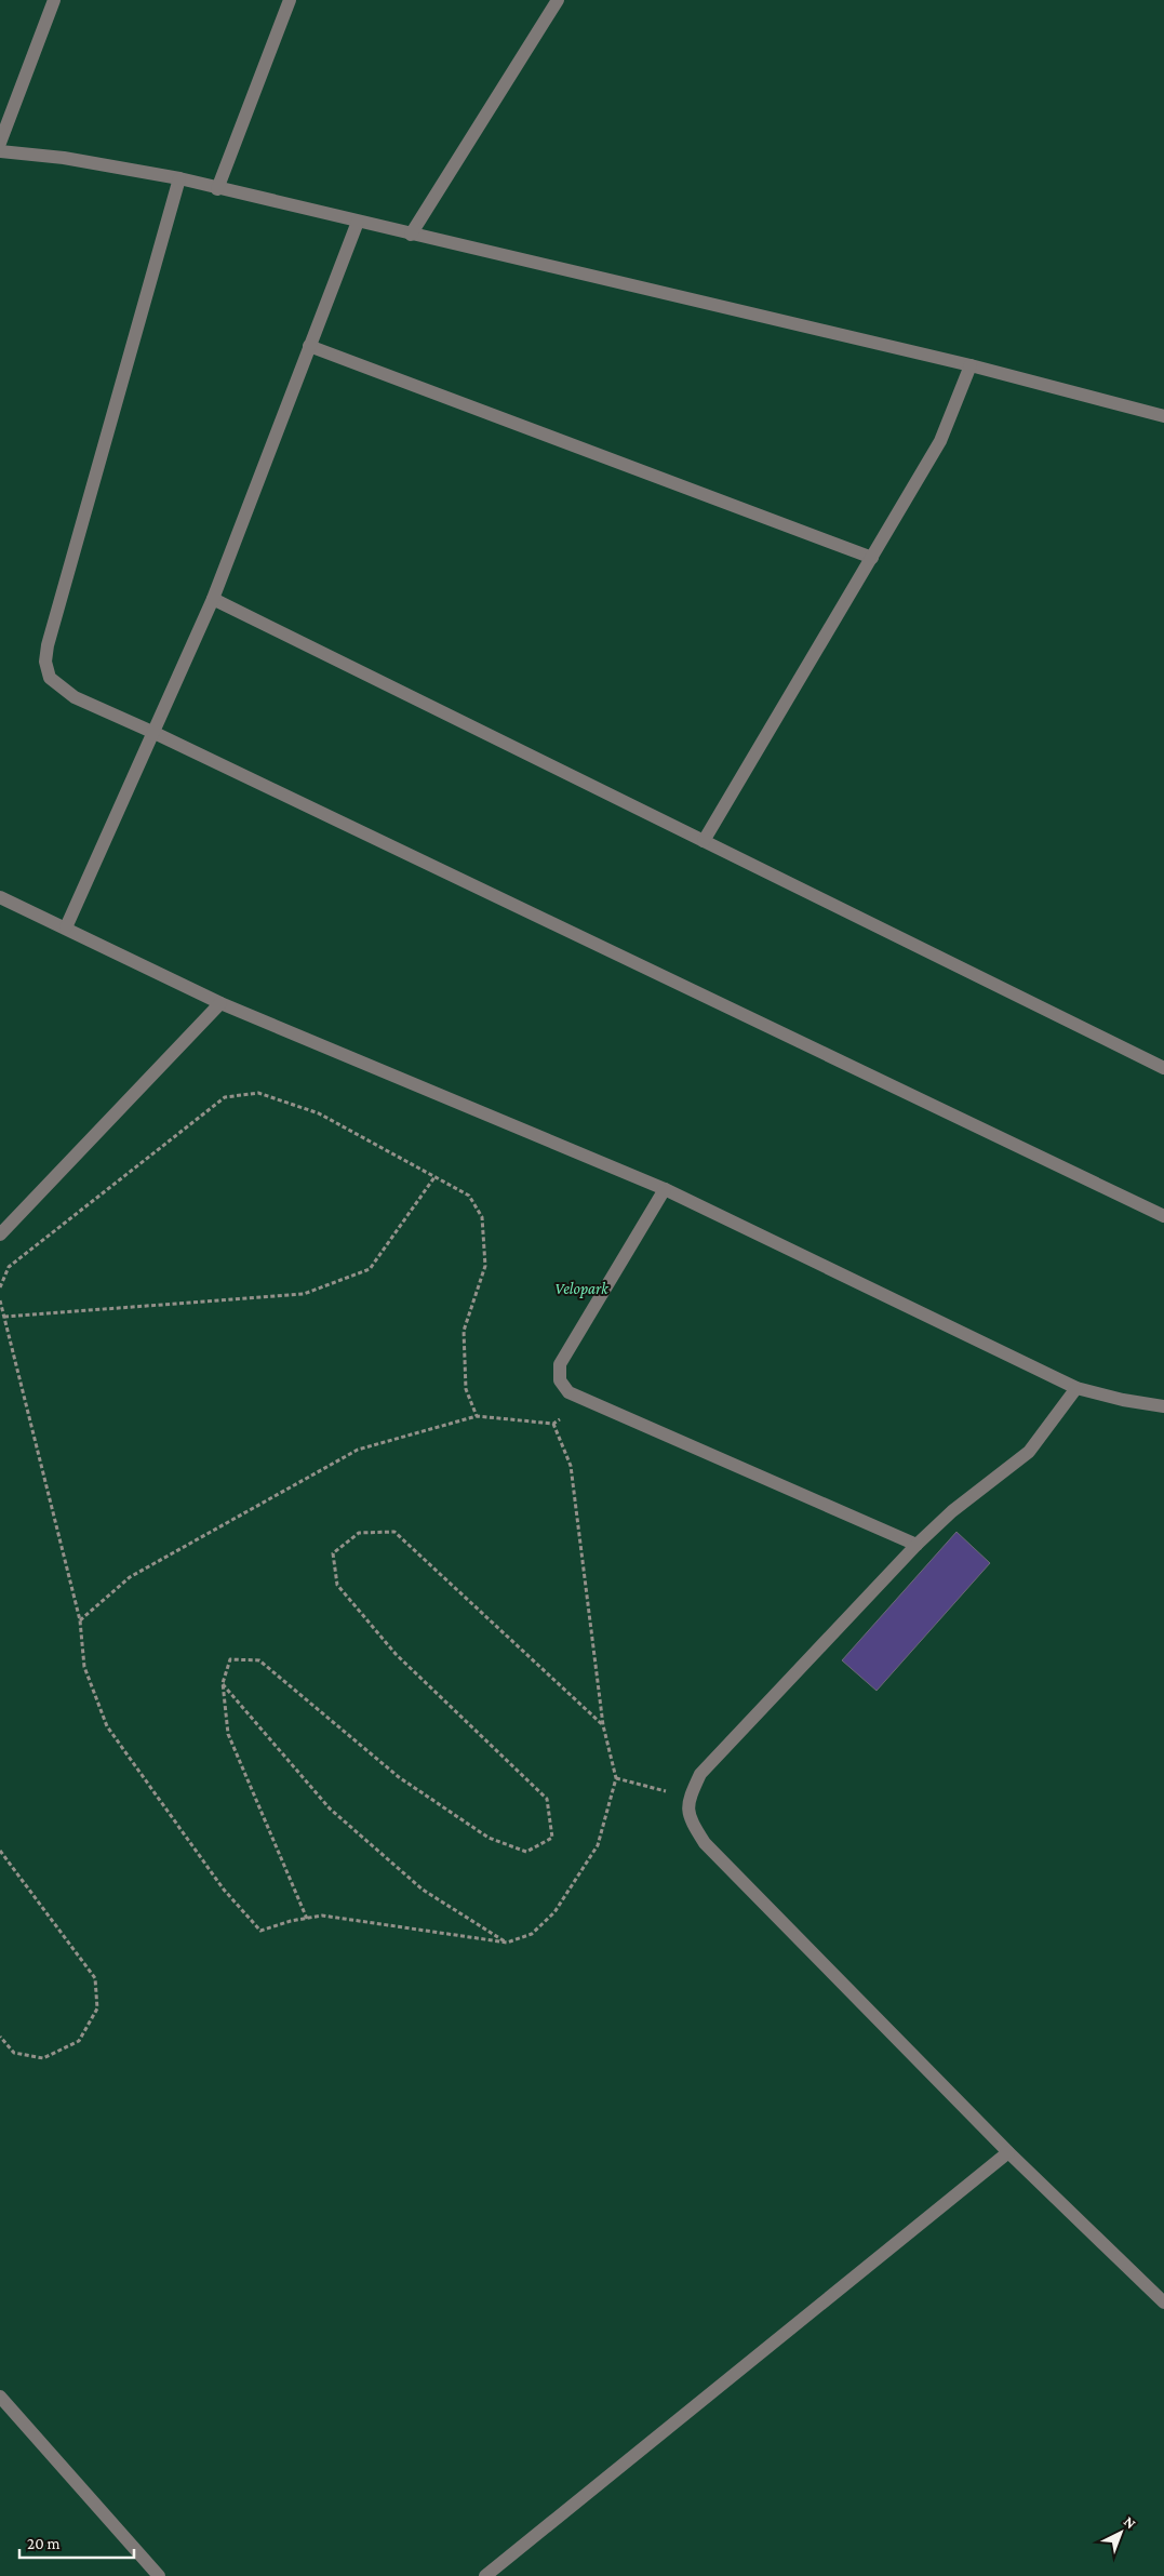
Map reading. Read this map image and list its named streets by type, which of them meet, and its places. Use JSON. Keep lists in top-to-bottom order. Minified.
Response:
{"parks":["Velopark"],"scale_bar":"20 m","north":"top right"}
